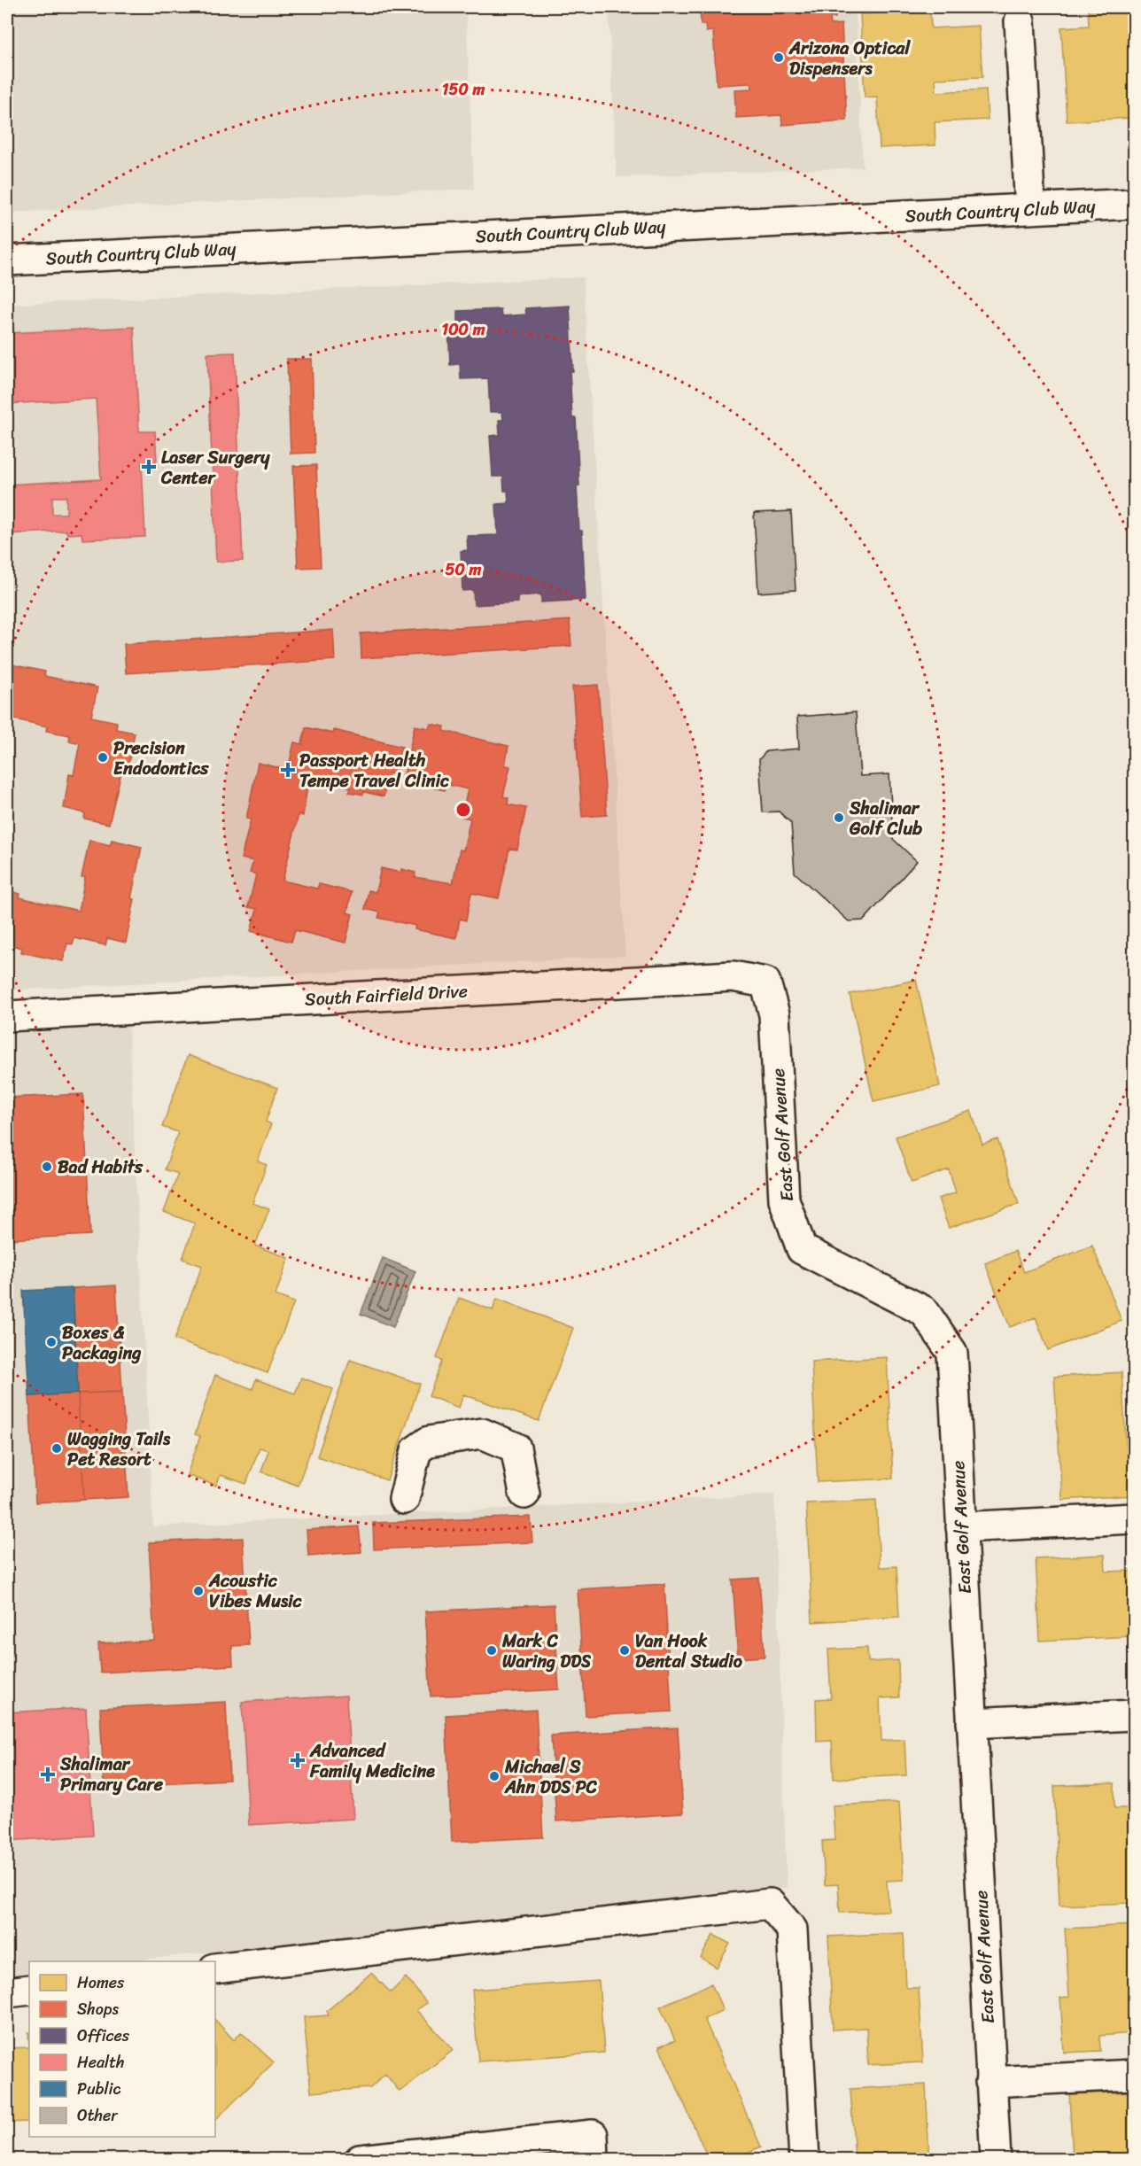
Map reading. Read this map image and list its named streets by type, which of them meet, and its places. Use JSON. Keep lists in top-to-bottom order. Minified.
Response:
{"streets":{"street":["South Country Club Way","South Fairfield Drive","East Golf Avenue"]},"crossings":[["South Fairfield Drive","East Golf Avenue"]],"places":{"other":["Arizona Optical Dispensers","Precision Endodontics","Shalimar Golf Club","Bad Habits","Boxes & Packaging","Wagging Tails Pet Resort","Acoustic Vibes Music","Mark C Waring DDS","Van Hook Dental Studio","Michael S Ahn DDS PC"],"health":["Laser Surgery Center","Passport Health Tempe Travel Clinic","Advanced Family Medicine","Shalimar Primary Care"]},"legend":["Homes","Shops","Offices","Health","Public","Other"],"rings":["150 m","100 m","50 m"]}
